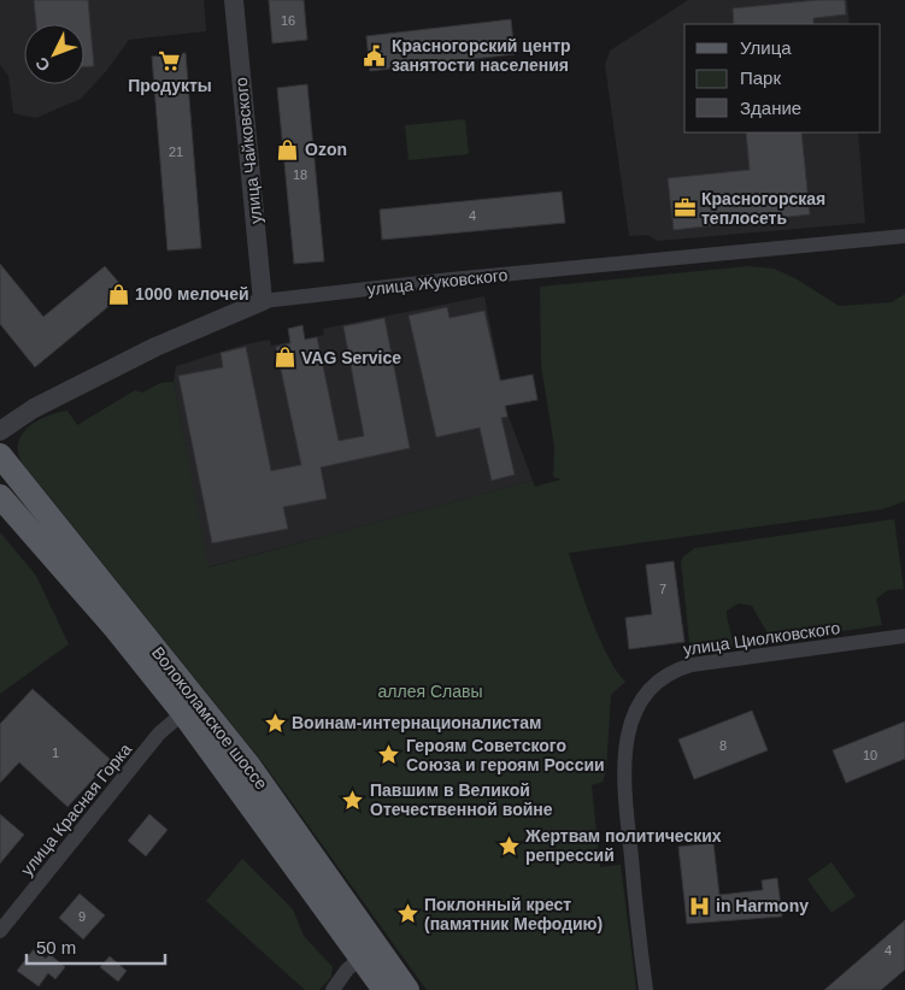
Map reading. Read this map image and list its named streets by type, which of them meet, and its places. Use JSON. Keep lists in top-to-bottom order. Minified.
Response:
{"streets":{"main road":["Волоколамское шоссе"],"street":["улица Чайковского","улица Жуковского","улица Циолковского","улица Красная Горка"]},"crossings":[["улица Чайковского","улица Жуковского"],["Волоколамское шоссе","улица Красная Горка"]],"parks":["аллея Славы"],"places":{"public building":["Красногорский центр занятости населения"],"supermarket":["Продукты"],"shop":["Ozon","1000 мелочей","VAG Service"],"office":["Красногорская теплосеть"],"place":["Воинам-интернационалистам","Героям Советского Союза и героям России","Павшим в Великой Отечественной войне","Жертвам политических репрессий","Поклонный крест (памятник Мефодию)"],"hospital":["in Harmony"]},"house_numbers":["16","21","18","4","7","8","1","10","9","4"],"legend":["Улица","Парк","Здание"],"scale_bar":"50 m","north":"bottom left"}
